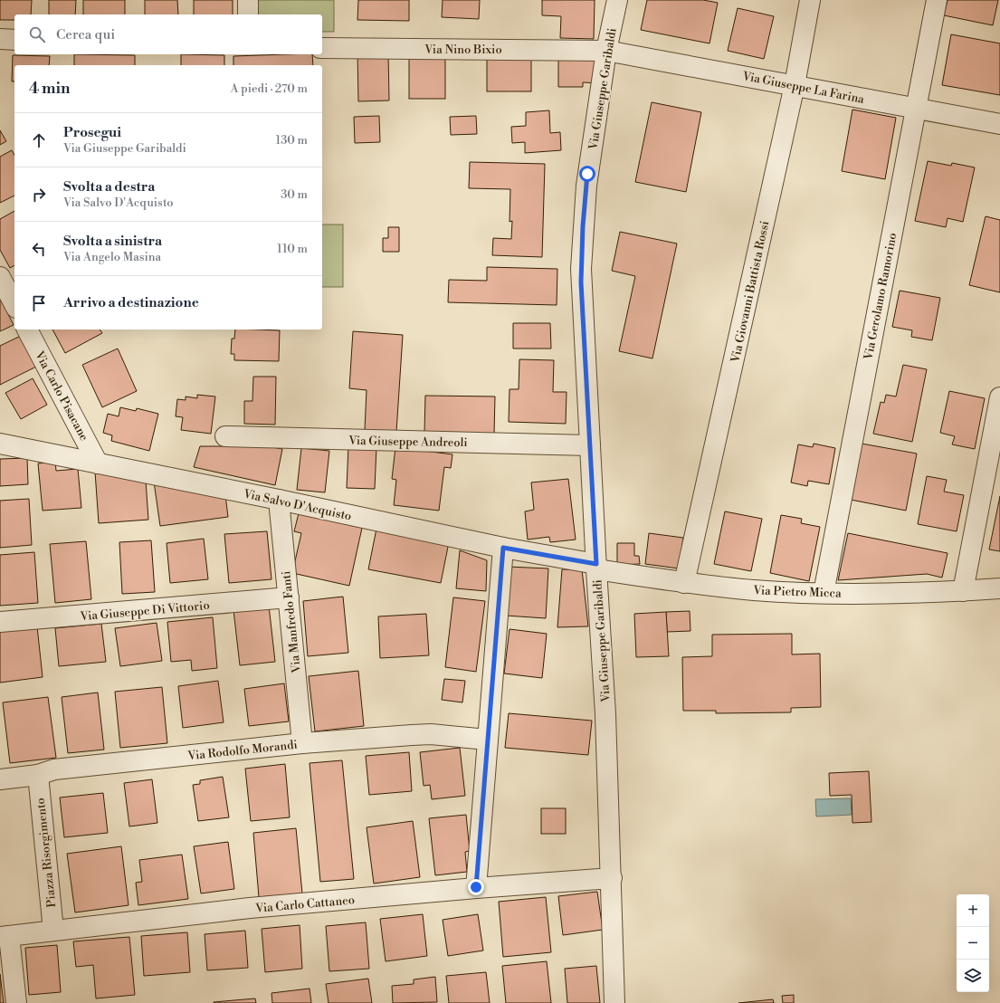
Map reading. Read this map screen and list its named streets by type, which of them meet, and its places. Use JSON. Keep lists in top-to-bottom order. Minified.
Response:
{"streets":{"street":["Via Nino Bixio","Via Giuseppe La Farina","Via Giuseppe Garibaldi","Via Giovanni Battista Rossi","Via Gerolamo Ramorino","Via Carlo Pisacane","Via Giuseppe Andreoli","Via Salvo D'Acquisto","Via Pietro Micca","Via Giuseppe Di Vittorio","Via Manfredo Fanti","Via Rodolfo Morandi","Piazza Risorgimento","Via Carlo Cattaneo"]},"crossings":[["Via Nino Bixio","Via Giuseppe La Farina"],["Via Nino Bixio","Via Giuseppe Garibaldi"],["Via Giuseppe La Farina","Via Giuseppe Garibaldi"],["Via Giuseppe La Farina","Via Giovanni Battista Rossi"],["Via Giuseppe La Farina","Via Gerolamo Ramorino"],["Via Giuseppe Garibaldi","Via Giuseppe Andreoli"],["Via Giuseppe Garibaldi","Via Salvo D'Acquisto"],["Via Giuseppe Garibaldi","Via Pietro Micca"],["Via Giuseppe Garibaldi","Via Carlo Cattaneo"],["Via Giovanni Battista Rossi","Via Pietro Micca"],["Via Gerolamo Ramorino","Via Pietro Micca"],["Via Carlo Pisacane","Via Salvo D'Acquisto"],["Via Salvo D'Acquisto","Via Pietro Micca"],["Via Salvo D'Acquisto","Via Manfredo Fanti"],["Via Giuseppe Di Vittorio","Via Manfredo Fanti"],["Via Manfredo Fanti","Via Rodolfo Morandi"],["Via Rodolfo Morandi","Piazza Risorgimento"],["Piazza Risorgimento","Via Carlo Cattaneo"]],"page":{"search":"Cerca qui","heading":["4 min","A piedi · 270 m"],"list":[["Prosegui","Via Giuseppe Garibaldi","130 m"],["Svolta a destra","Via Salvo D'Acquisto","30 m"],["Svolta a sinistra","Via Angelo Masina","110 m"],"Arrivo a destinazione"],"map_buttons":["+","−"]}}
